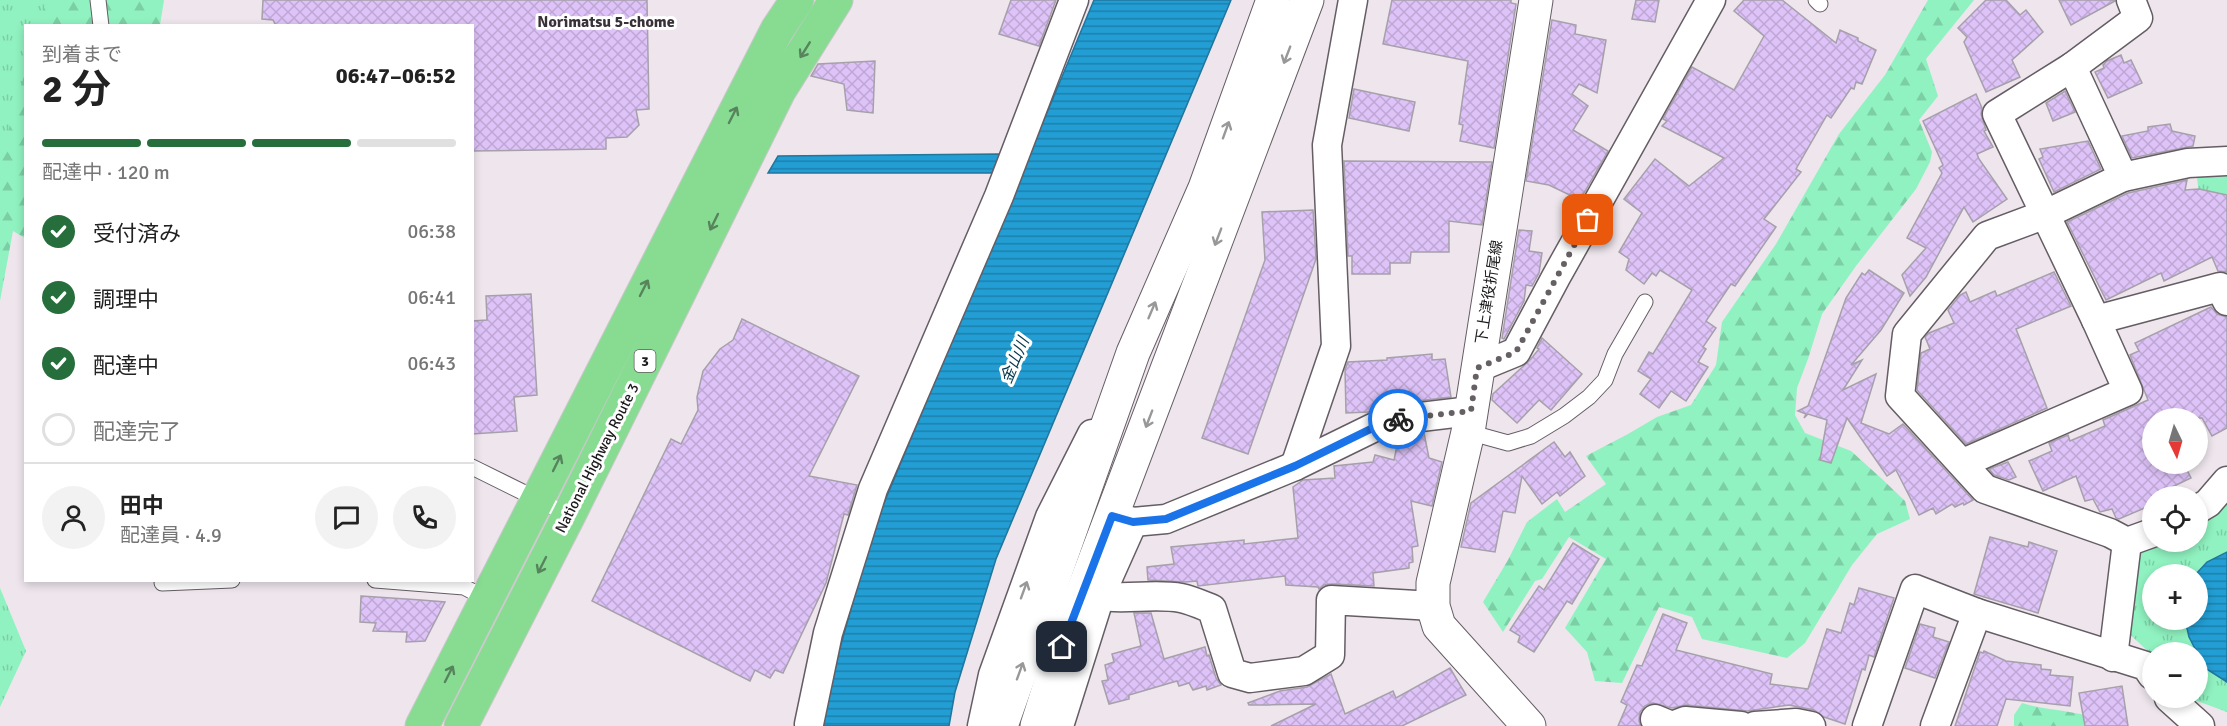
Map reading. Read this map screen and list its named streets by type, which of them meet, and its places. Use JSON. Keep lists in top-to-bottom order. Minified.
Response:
{"streets":{"highway":["3","National Highway Route 3"],"street":["下上津役折尾線"]},"districts":["Norimatsu 5-chome"],"water":["金山川"],"north":"bottom","page":{"heading":["2 分","到着まで","06:47–06:52"],"panel":["田中","配達員 · 4.9"],"bar":"配達中 · 120 m","list":[["受付済み","06:38"],["調理中","06:41"],["配達中","06:43"],"配達完了"],"map_buttons":["+","−"]}}
